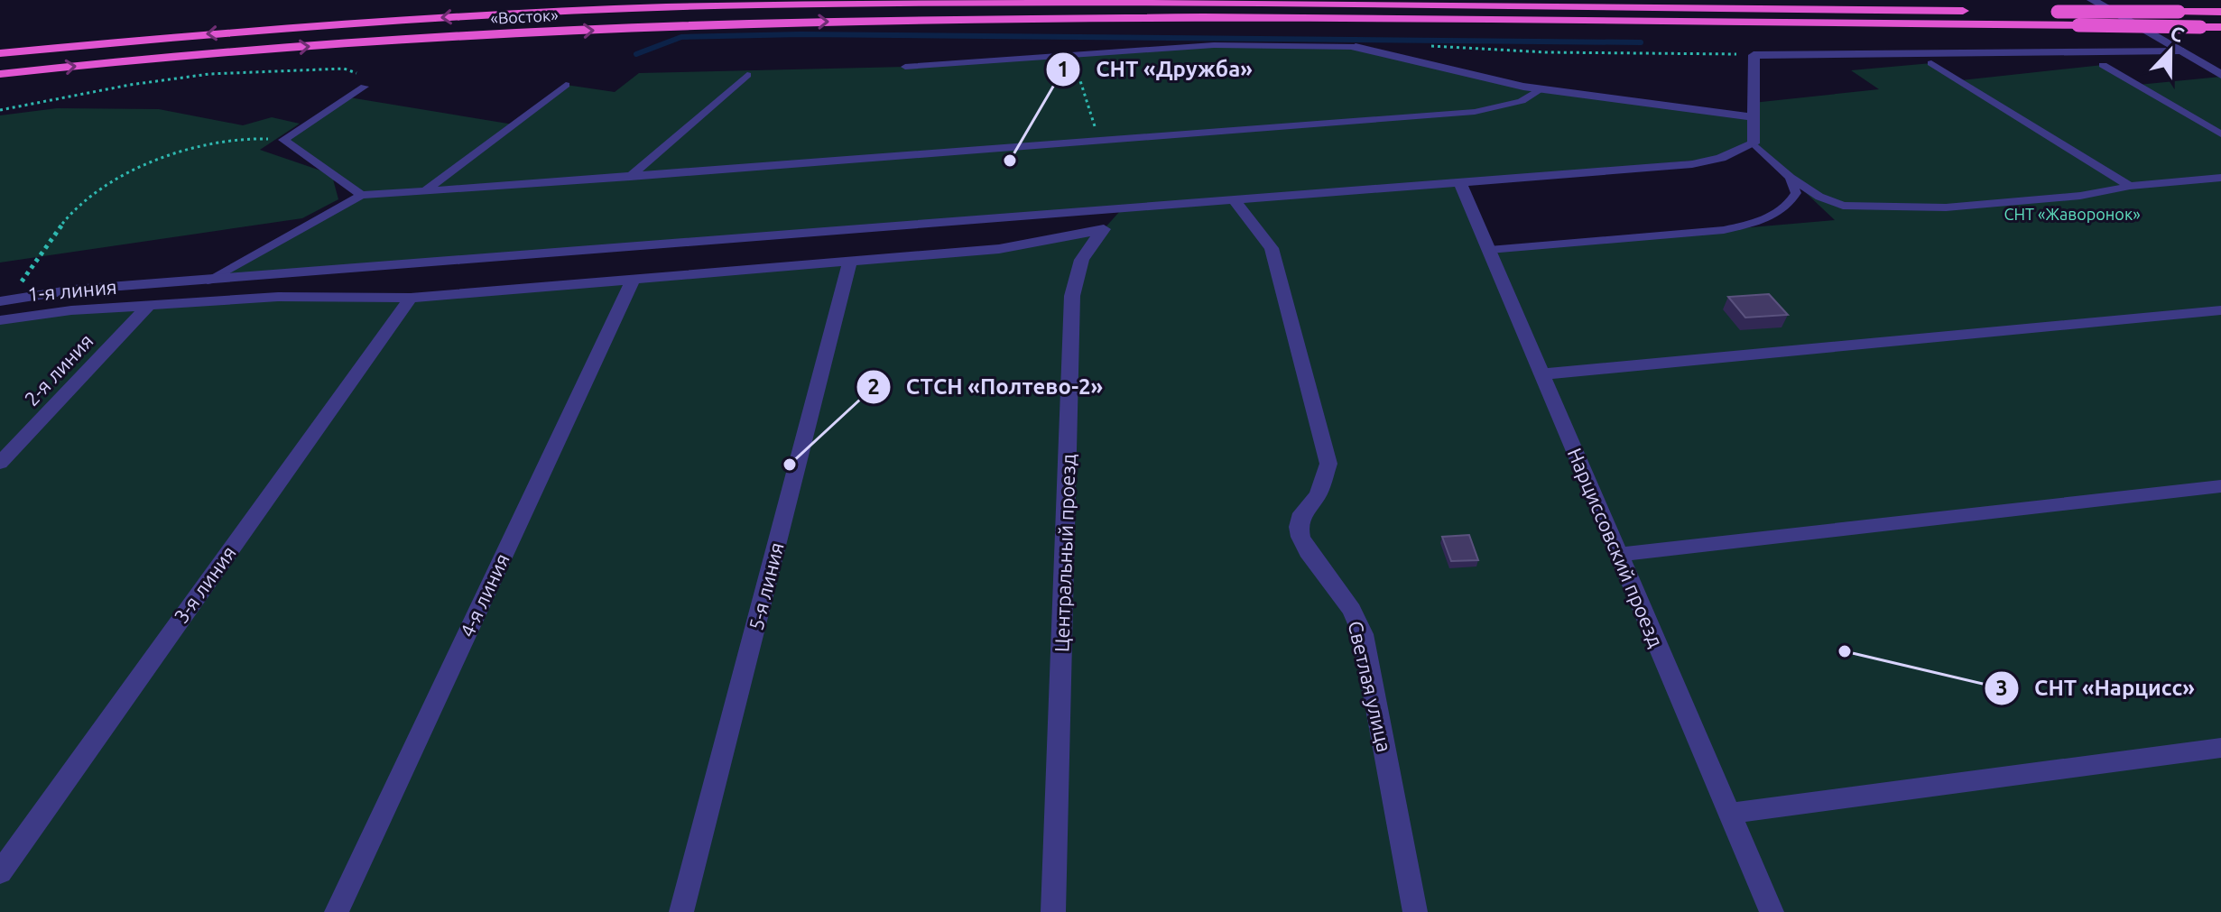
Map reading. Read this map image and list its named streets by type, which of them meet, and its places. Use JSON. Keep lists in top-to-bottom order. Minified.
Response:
{"streets":{"highway":["«Восток»"],"street":["1-я линия","2-я линия","Нарциссовский проезд","Центральный проезд","3-я линия","5-я линия","4-я линия","Светлая улица"]},"crossings":[["1-я линия","2-я линия"],["1-я линия","Центральный проезд"],["1-я линия","3-я линия"],["1-я линия","5-я линия"],["1-я линия","4-я линия"]],"parks":["СНТ «Жаворонок»"],"places":["СНТ «Дружба»","СТСН «Полтево-2»","СНТ «Нарцисс»"],"north":"top"}
